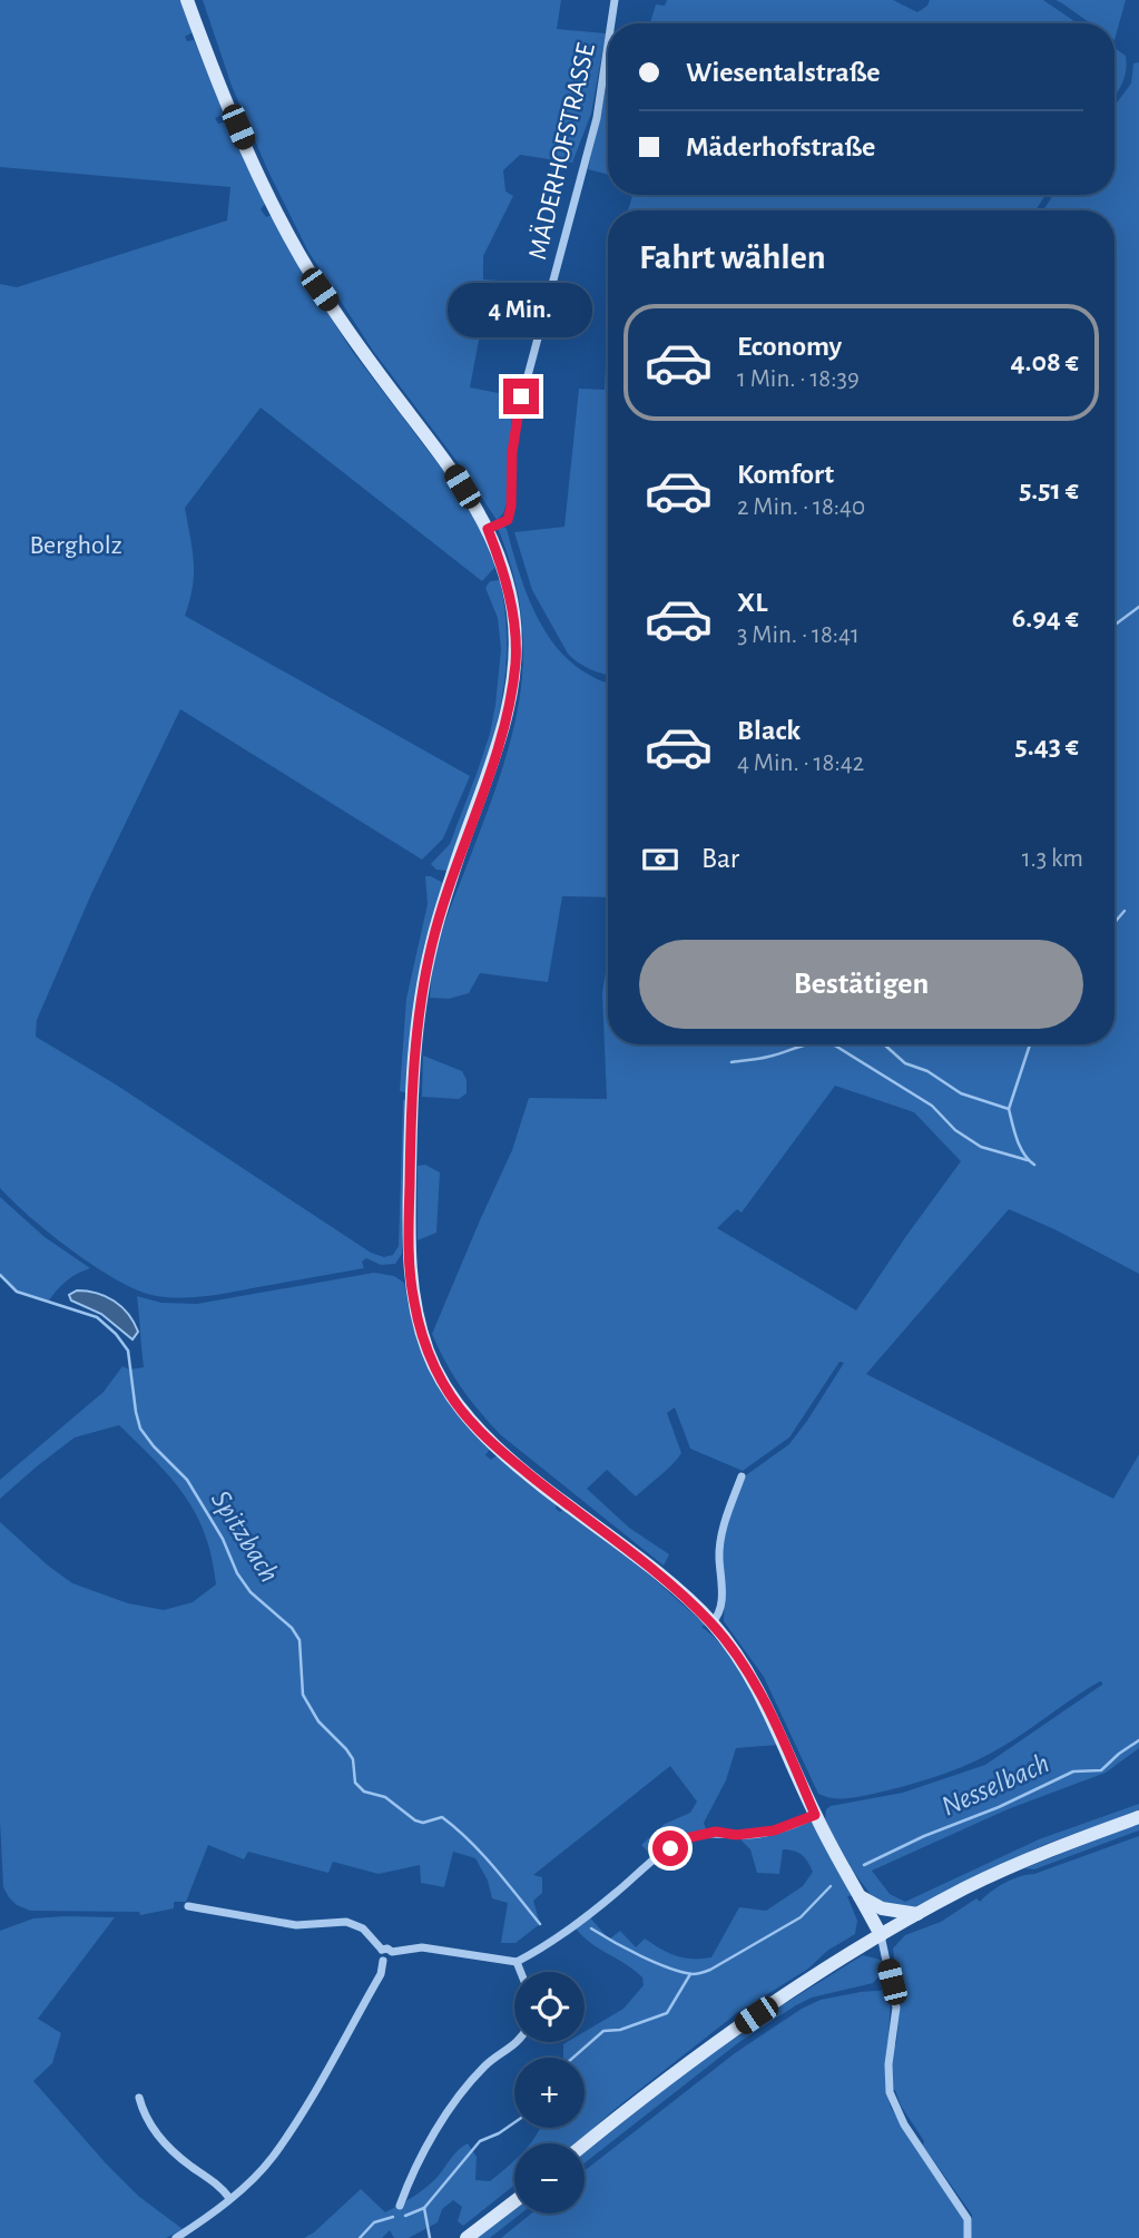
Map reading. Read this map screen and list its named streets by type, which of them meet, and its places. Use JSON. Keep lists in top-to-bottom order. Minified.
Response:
{"streets":{"street":["MÄDERHOFSTRASSE"]},"water":["Spitzbach","Nesselbach"],"parks":["Bergholz"],"page":{"banner":["Wiesentalstraße","Mäderhofstraße"],"heading":"Fahrt wählen","bubble":"4 Min.","list":[{"name":"Economy","note":"1 Min. · 18:39","value":"4.08 €"},{"name":"Komfort","note":"2 Min. · 18:40","value":"5.51 €"},{"name":"XL","note":"3 Min. · 18:41","value":"6.94 €"},{"name":"Black","note":"4 Min. · 18:42","value":"5.43 €"}],"pay":["Bar","1.3 km"],"buttons":"Bestätigen","map_buttons":["+","−"]}}
